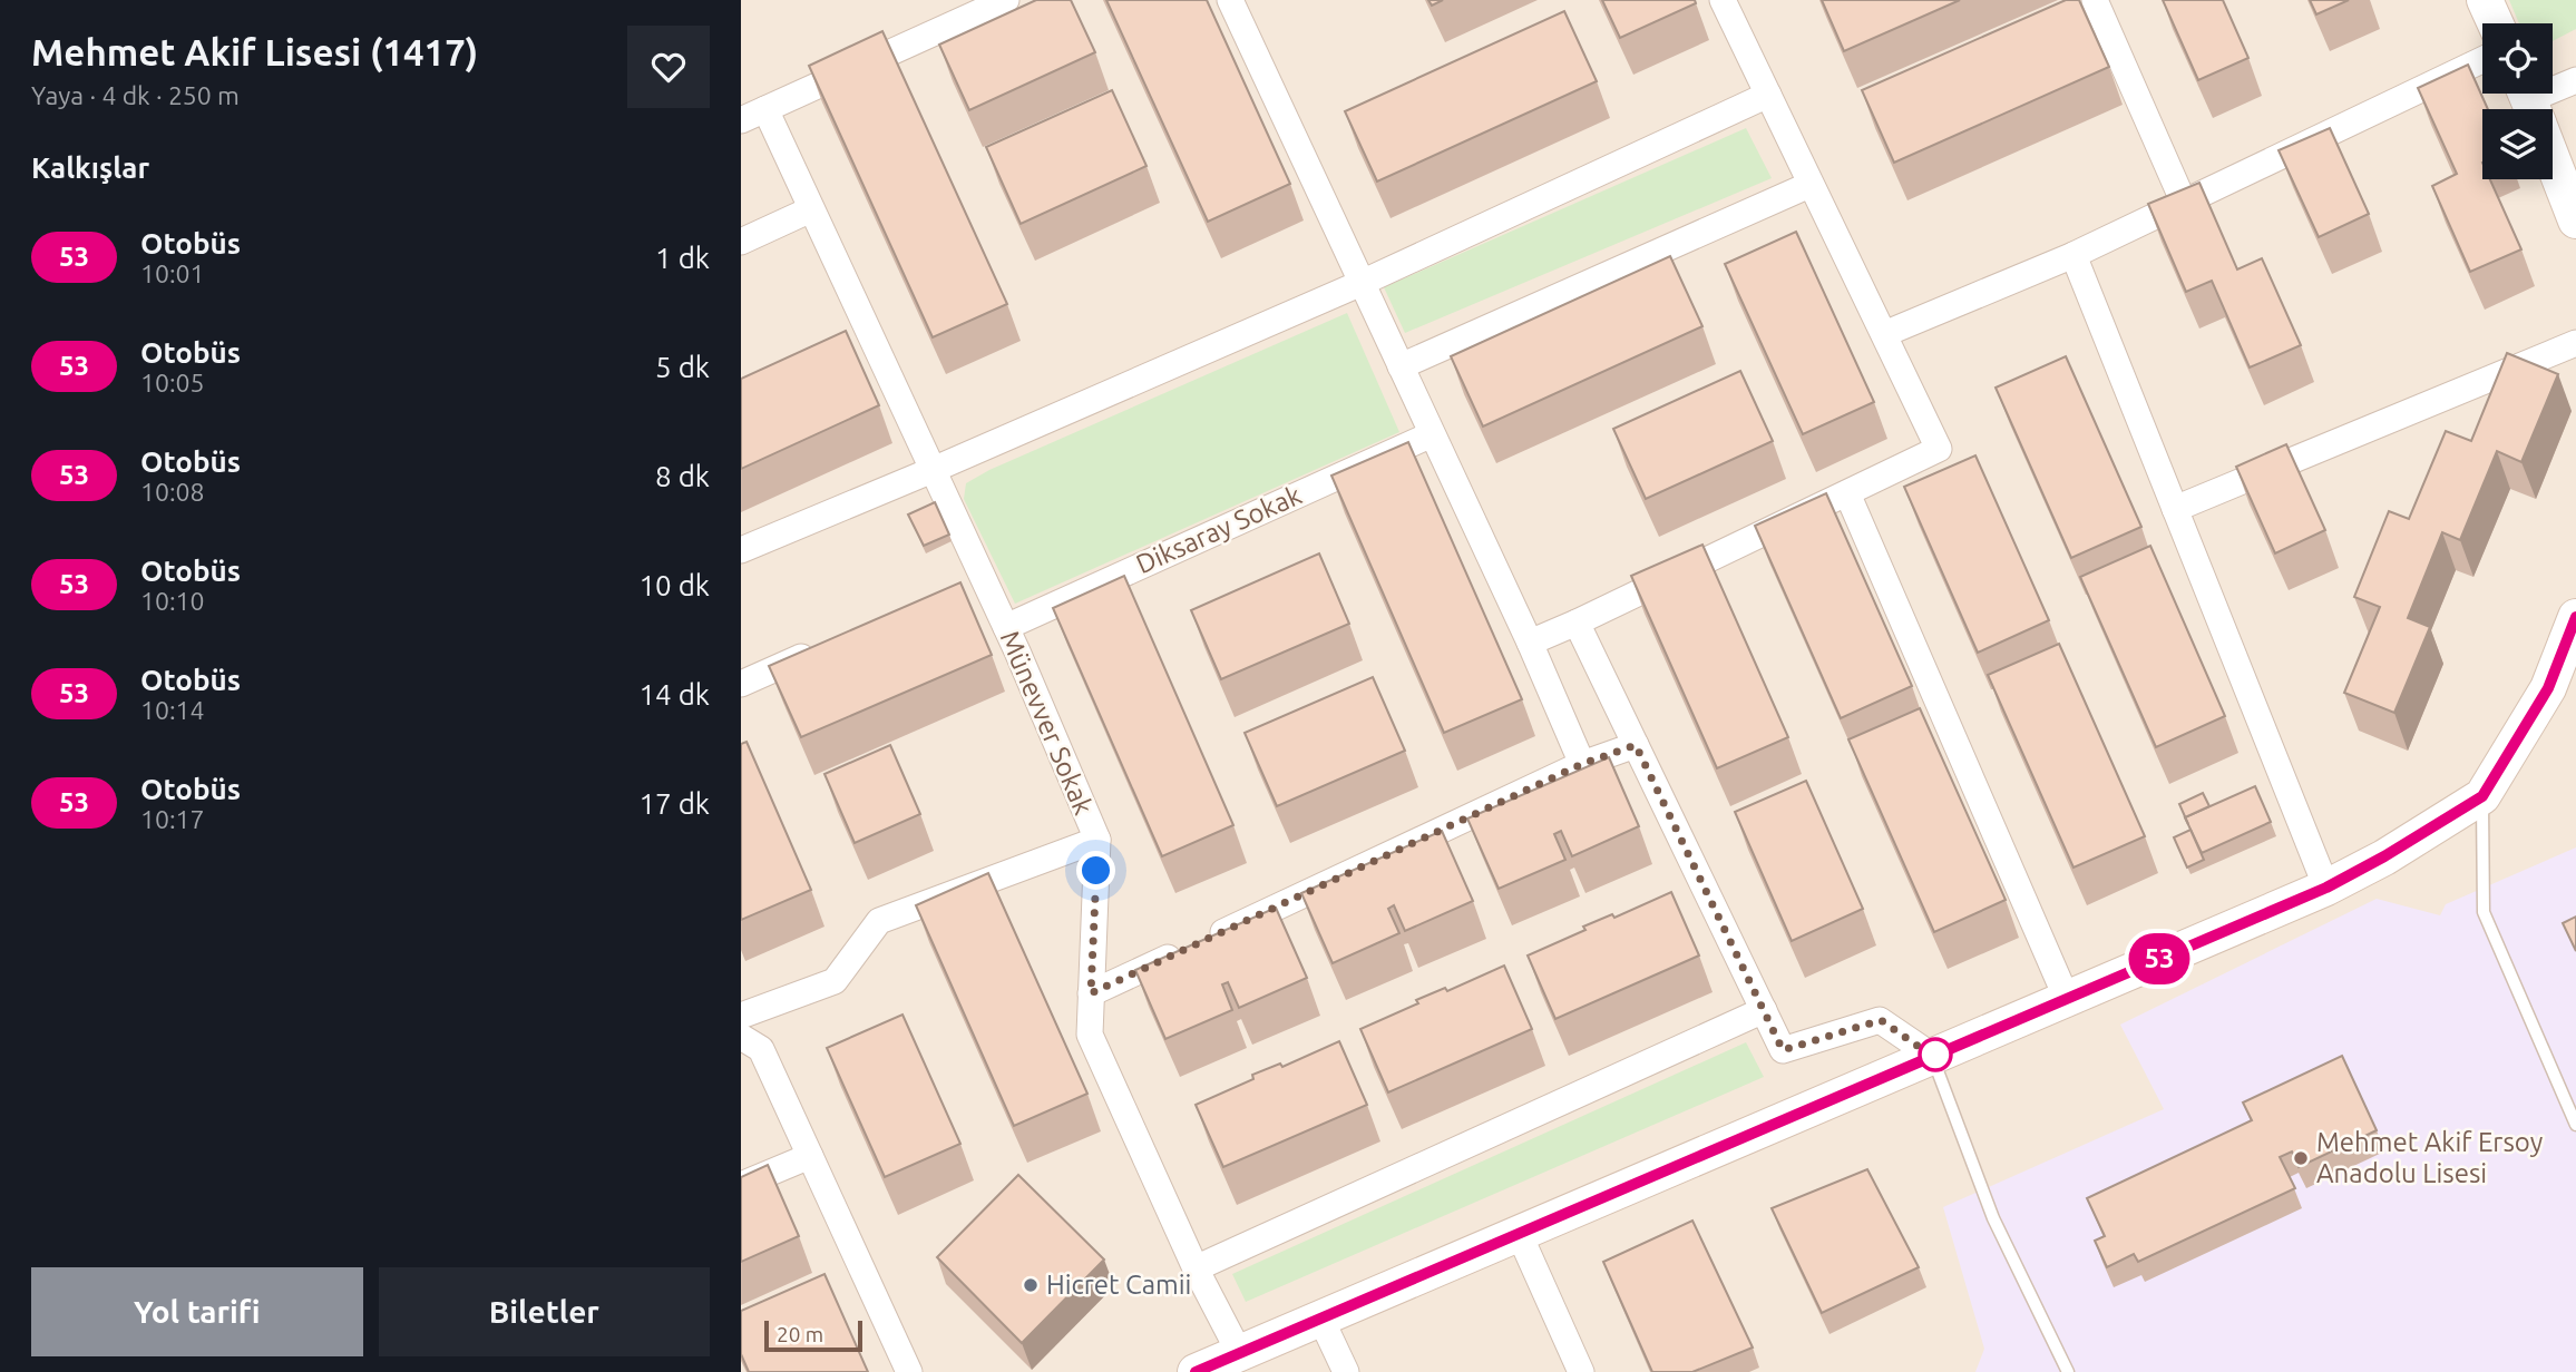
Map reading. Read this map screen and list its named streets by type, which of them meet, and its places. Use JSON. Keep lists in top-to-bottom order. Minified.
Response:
{"streets":{"street":["Diksaray Sokak","Münevver Sokak"]},"crossings":[["Diksaray Sokak","Münevver Sokak"]],"places":["Mehmet Akif Ersoy Anadolu Lisesi","Hicret Camii"],"lines":["bus line 53"],"scale_bar":"20 m","page":{"heading":[["Mehmet Akif Lisesi (1417)","Yaya · 4 dk · 250 m"],"Kalkışlar"],"on_map":"53","list":[{"mark":"53","name":"Otobüs","note":"10:01","value":"1 dk"},{"mark":"53","name":"Otobüs","note":"10:05","value":"5 dk"},{"mark":"53","name":"Otobüs","note":"10:08","value":"8 dk"},{"mark":"53","name":"Otobüs","note":"10:10","value":"10 dk"},{"mark":"53","name":"Otobüs","note":"10:14","value":"14 dk"},{"mark":"53","name":"Otobüs","note":"10:17","value":"17 dk"}],"buttons":["Yol tarifi","Biletler"],"scale":"20 m"}}
